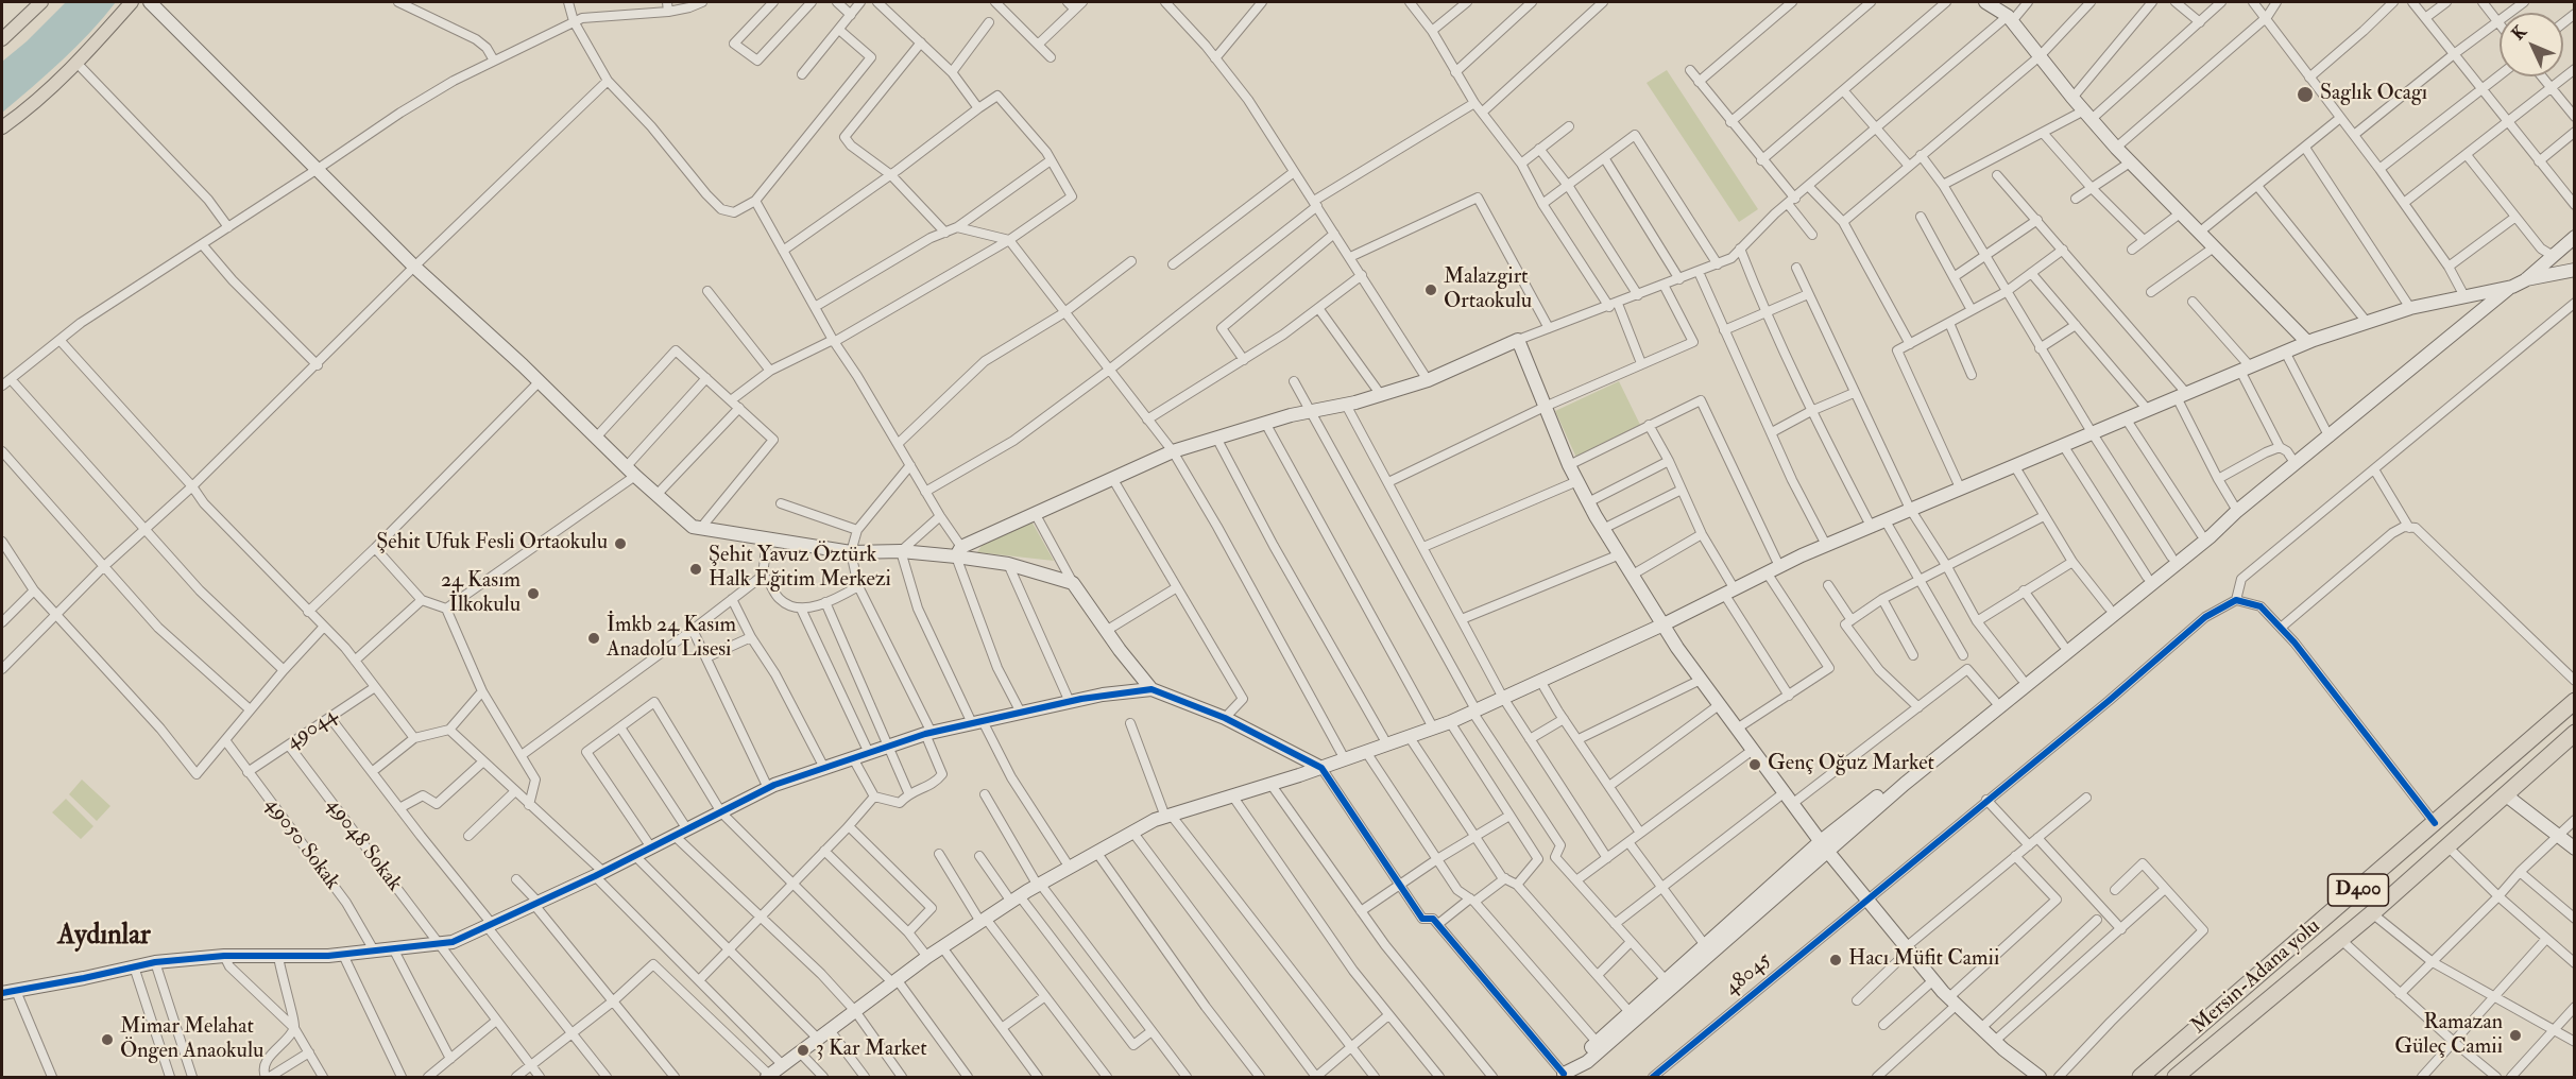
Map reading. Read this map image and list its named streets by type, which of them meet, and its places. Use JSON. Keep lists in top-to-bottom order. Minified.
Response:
{"streets":{"highway":["D400","Mersin-Adana yolu"],"street":["49044","49050 Sokak","49048 Sokak","48045"]},"crossings":[["49044","49050 Sokak"],["49044","49048 Sokak"]],"districts":["Aydınlar"],"places":["Saglık Ocagı","Malazgirt Ortaokulu","Şehit Ufuk Fesli Ortaokulu","Şehit Yavuz Öztürk Halk Eğitim Merkezi","24 Kasım İlkokulu","İmkb 24 Kasım Anadolu Lisesi","Genç Oğuz Market","Hacı Müfit Camii","Ramazan Güleç Camii","Mimar Melahat Öngen Anaokulu","3 Kar Market"],"north":"top left"}
